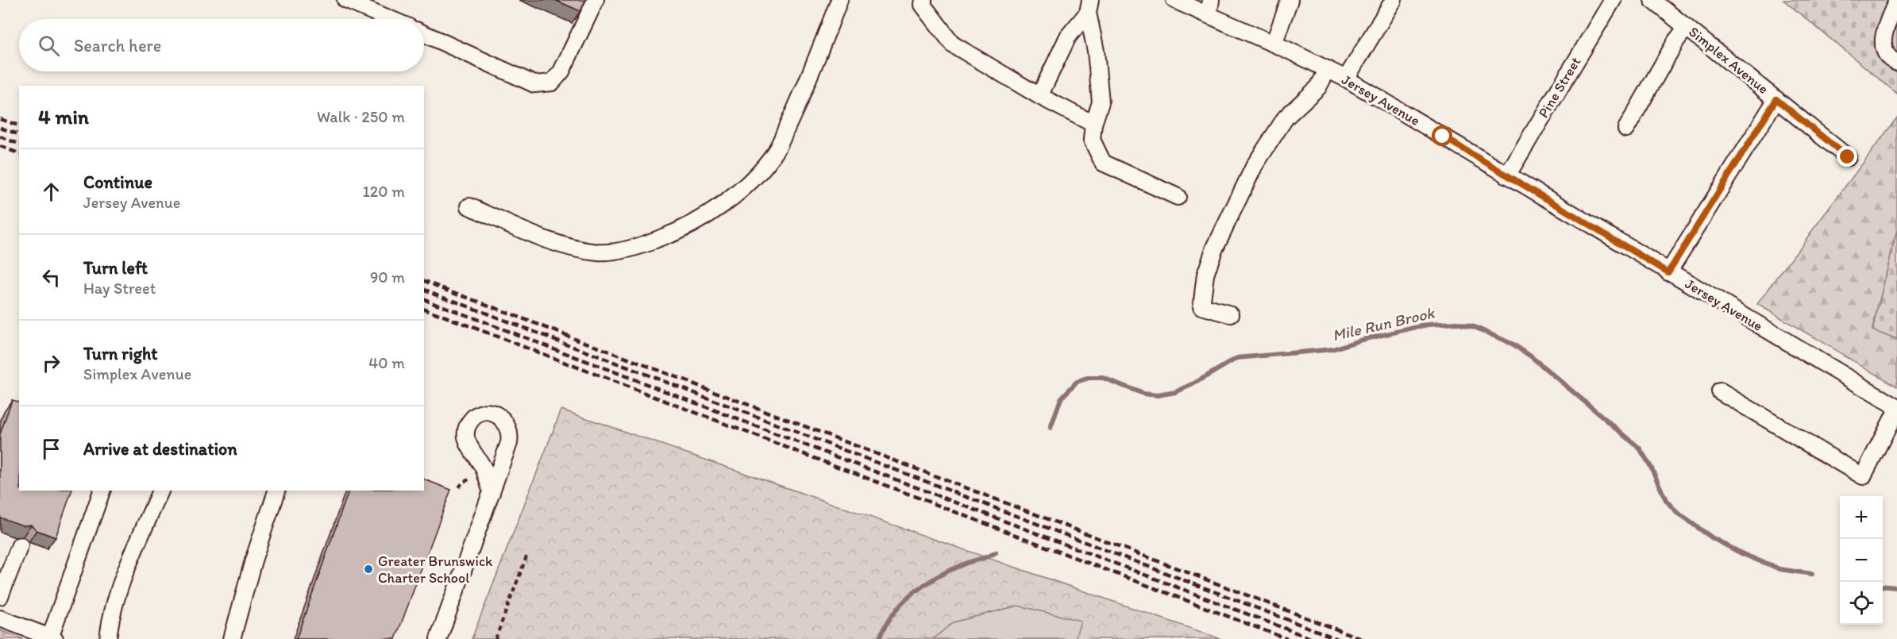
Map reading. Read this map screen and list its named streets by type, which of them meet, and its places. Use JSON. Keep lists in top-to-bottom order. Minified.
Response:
{"streets":{"street":["Simplex Avenue","Pine Street","Jersey Avenue"]},"crossings":[["Pine Street","Jersey Avenue"]],"water":["Mile Run Brook"],"places":["Greater Brunswick Charter School"],"page":{"search":"Search here","heading":["4 min","Walk · 250 m"],"list":[["Continue","Jersey Avenue","120 m"],["Turn left","Hay Street","90 m"],["Turn right","Simplex Avenue","40 m"],"Arrive at destination"],"map_buttons":["+","−"]}}
